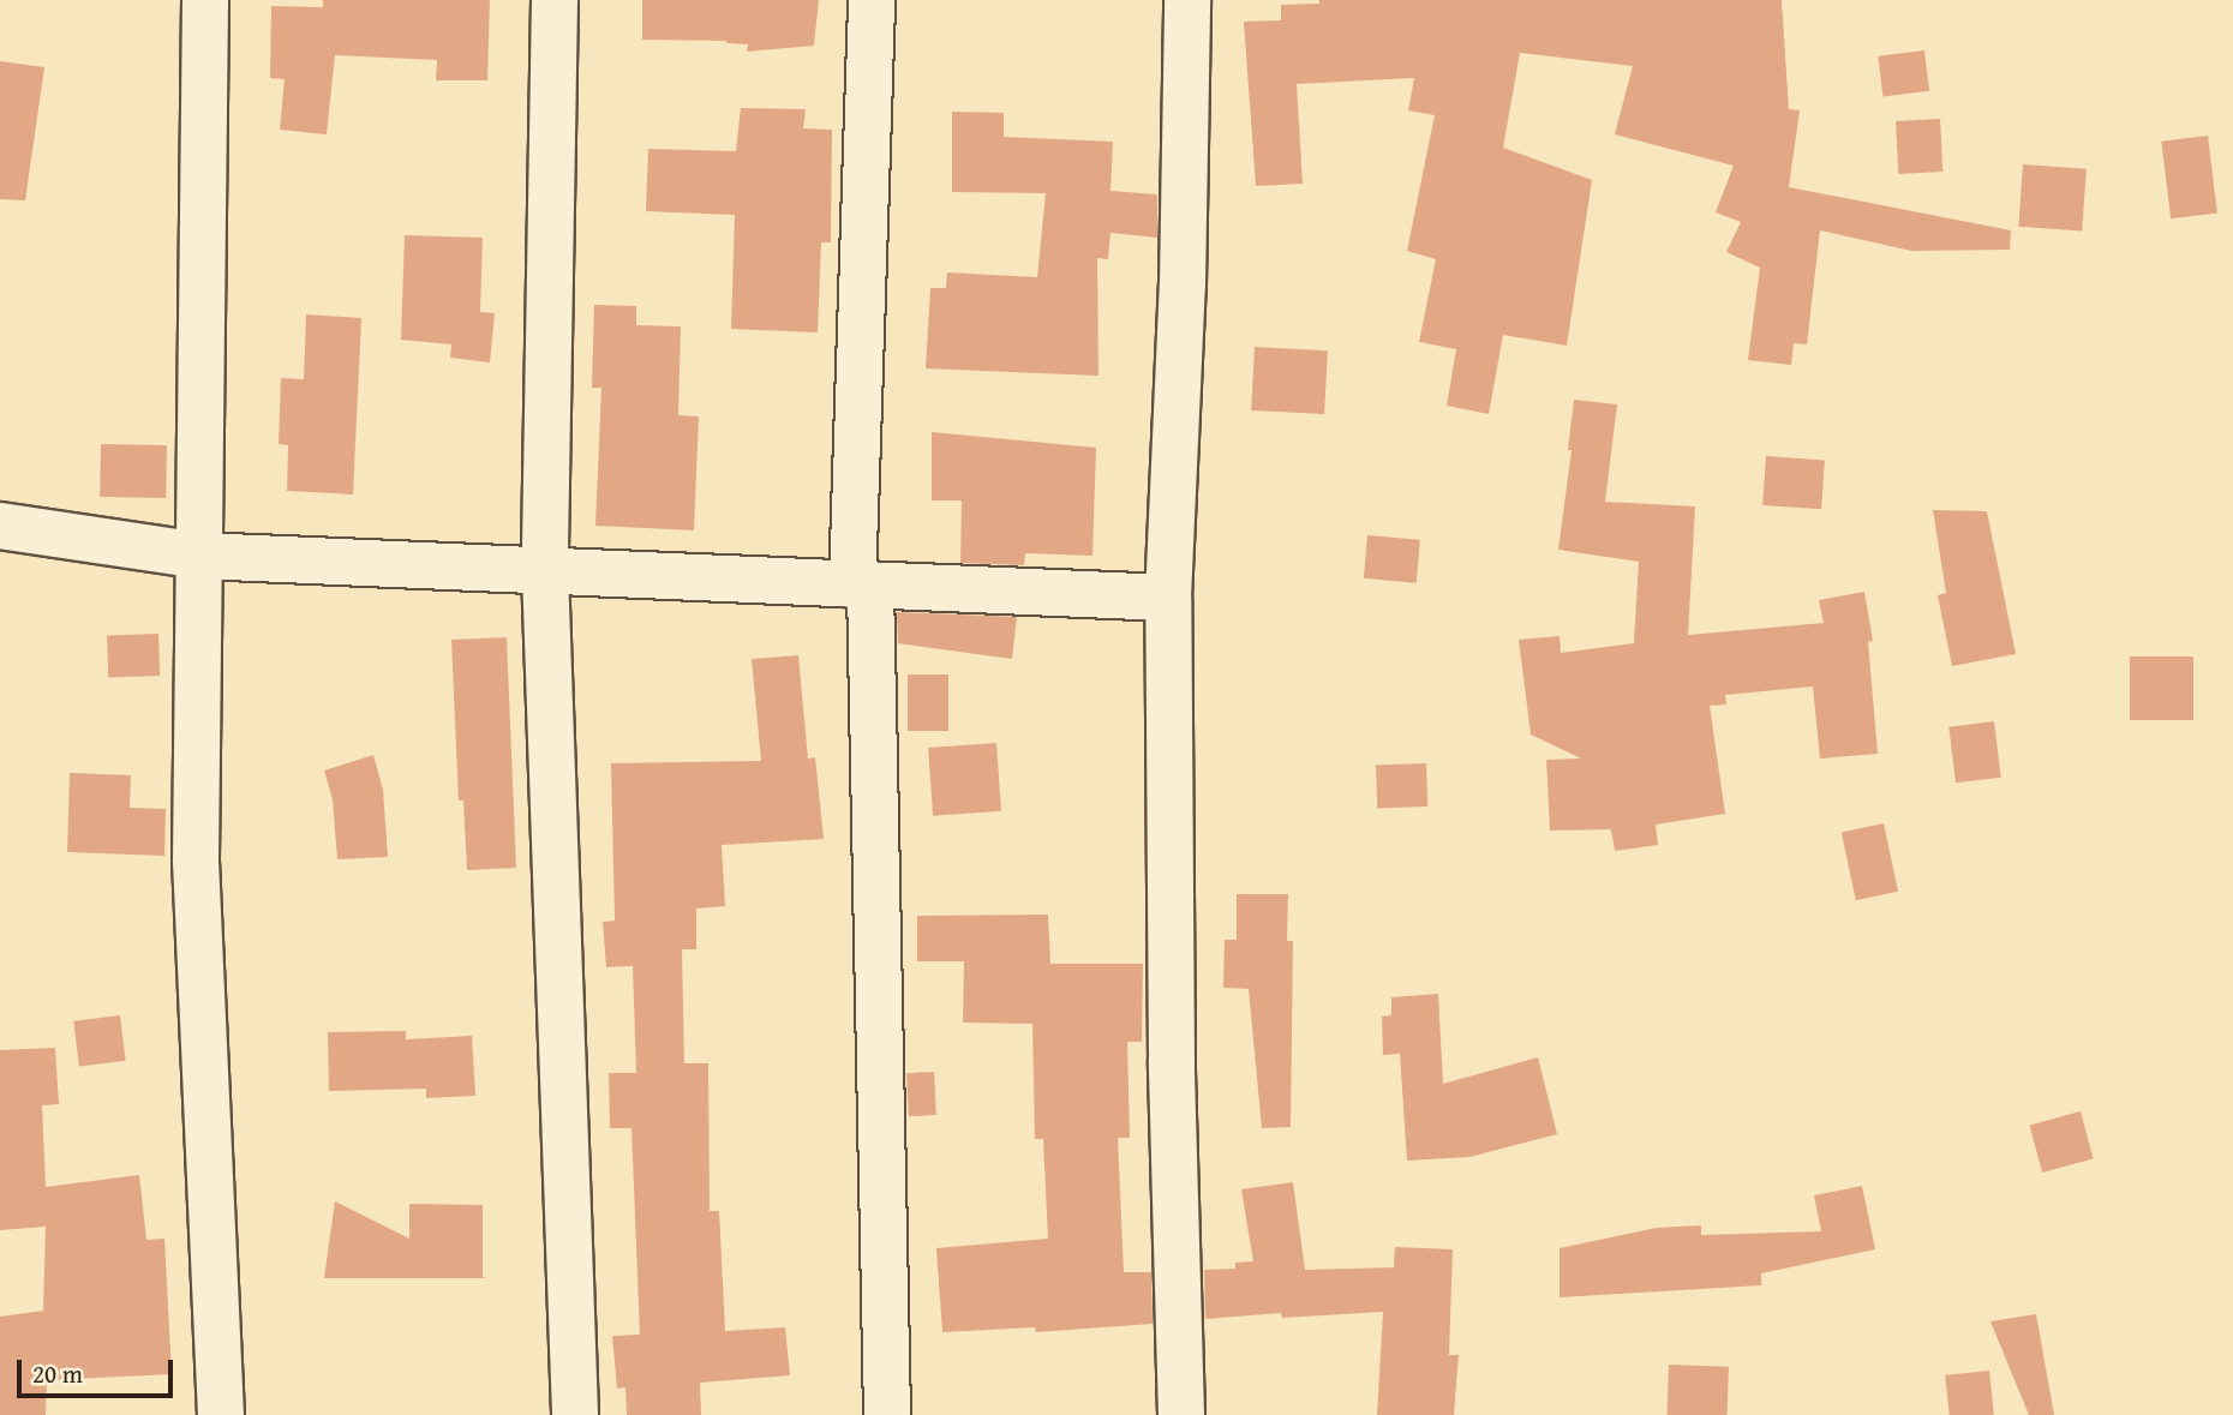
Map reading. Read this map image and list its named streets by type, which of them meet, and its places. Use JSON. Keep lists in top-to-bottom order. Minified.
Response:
{"scale_bar":"20 m"}
